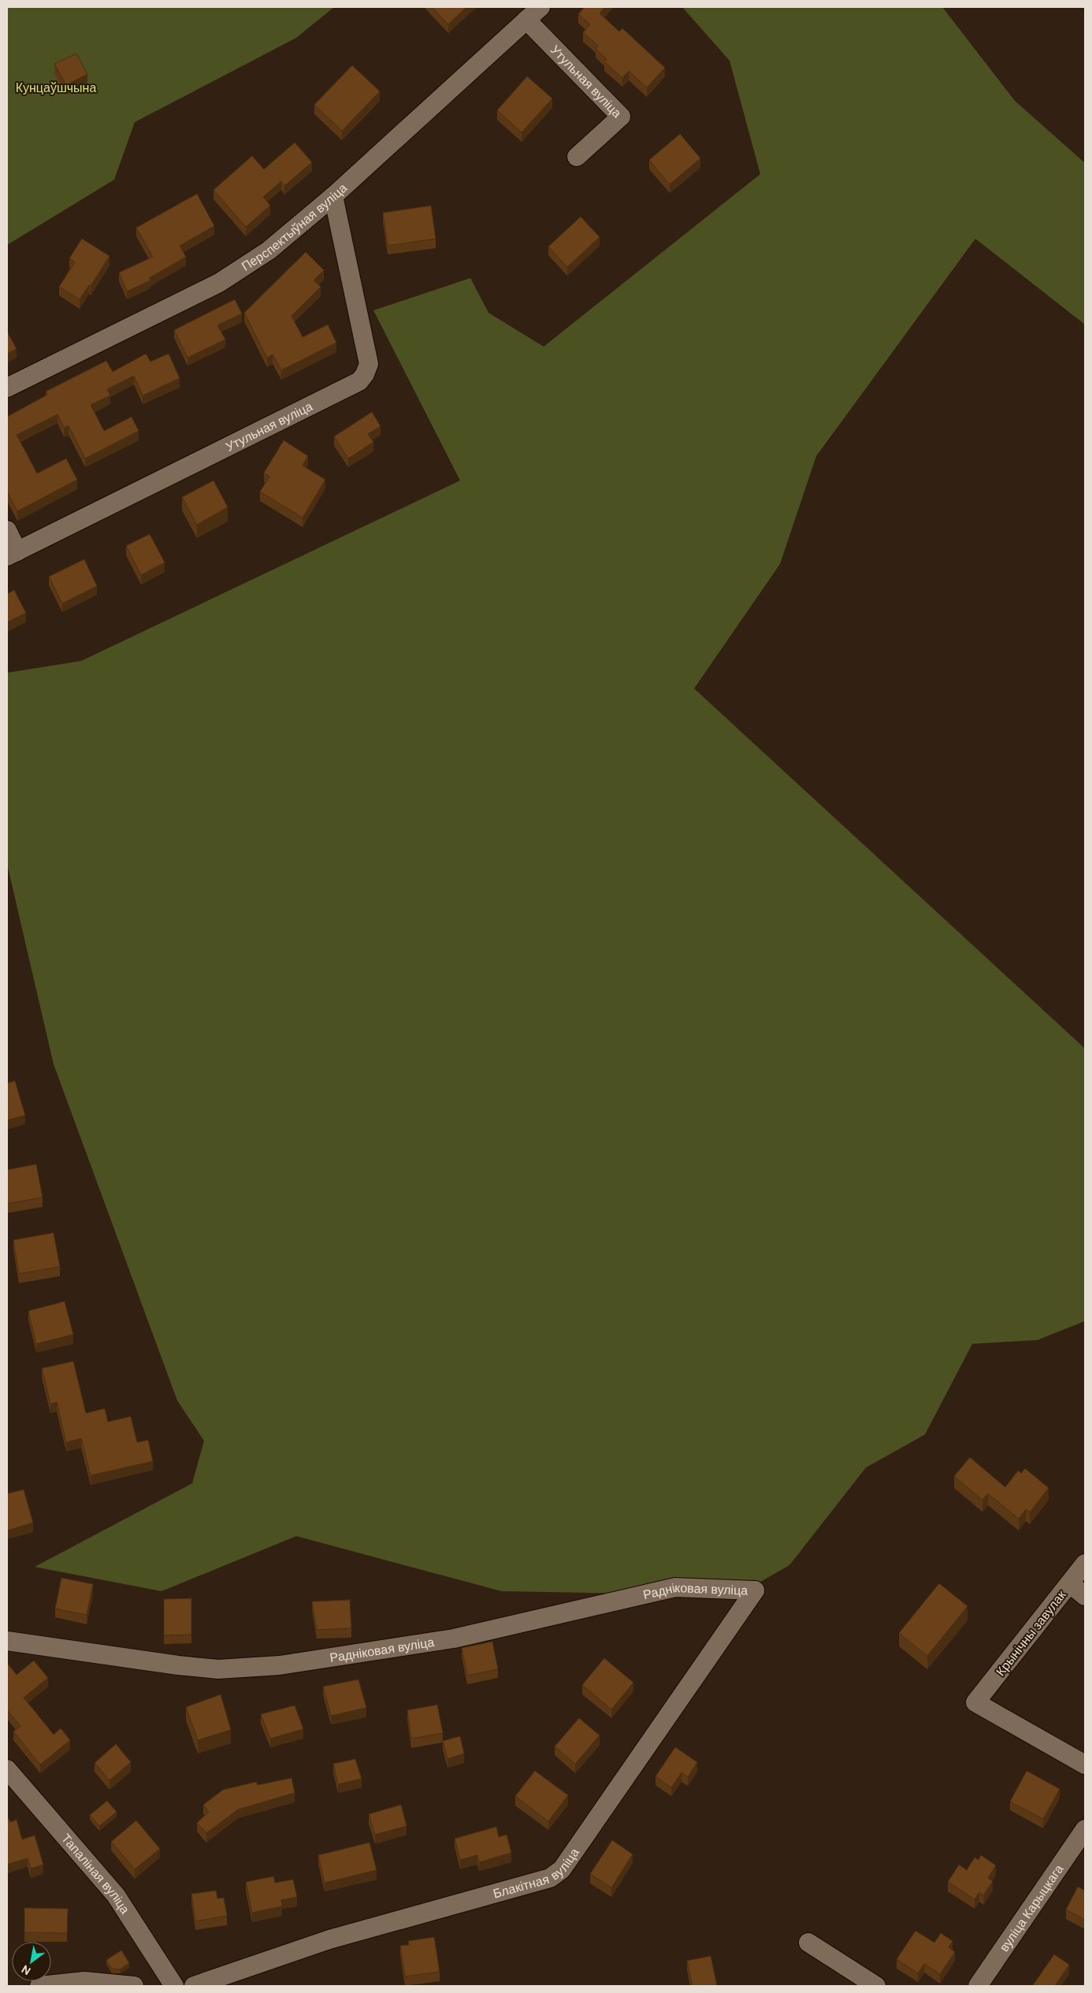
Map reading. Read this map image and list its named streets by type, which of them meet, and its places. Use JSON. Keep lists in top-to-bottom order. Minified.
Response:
{"streets":{"street":["Утульная вуліца","Перспектыўная вуліца","Радніковая вуліца","Крынічны завулак","Блакітная вуліца","Тапаліная вуліца","вуліца Карыцкага"]},"crossings":[["Утульная вуліца","Перспектыўная вуліца"],["Радніковая вуліца","Блакітная вуліца"]],"parks":["Кунцаўшчына"],"north":"bottom left"}
